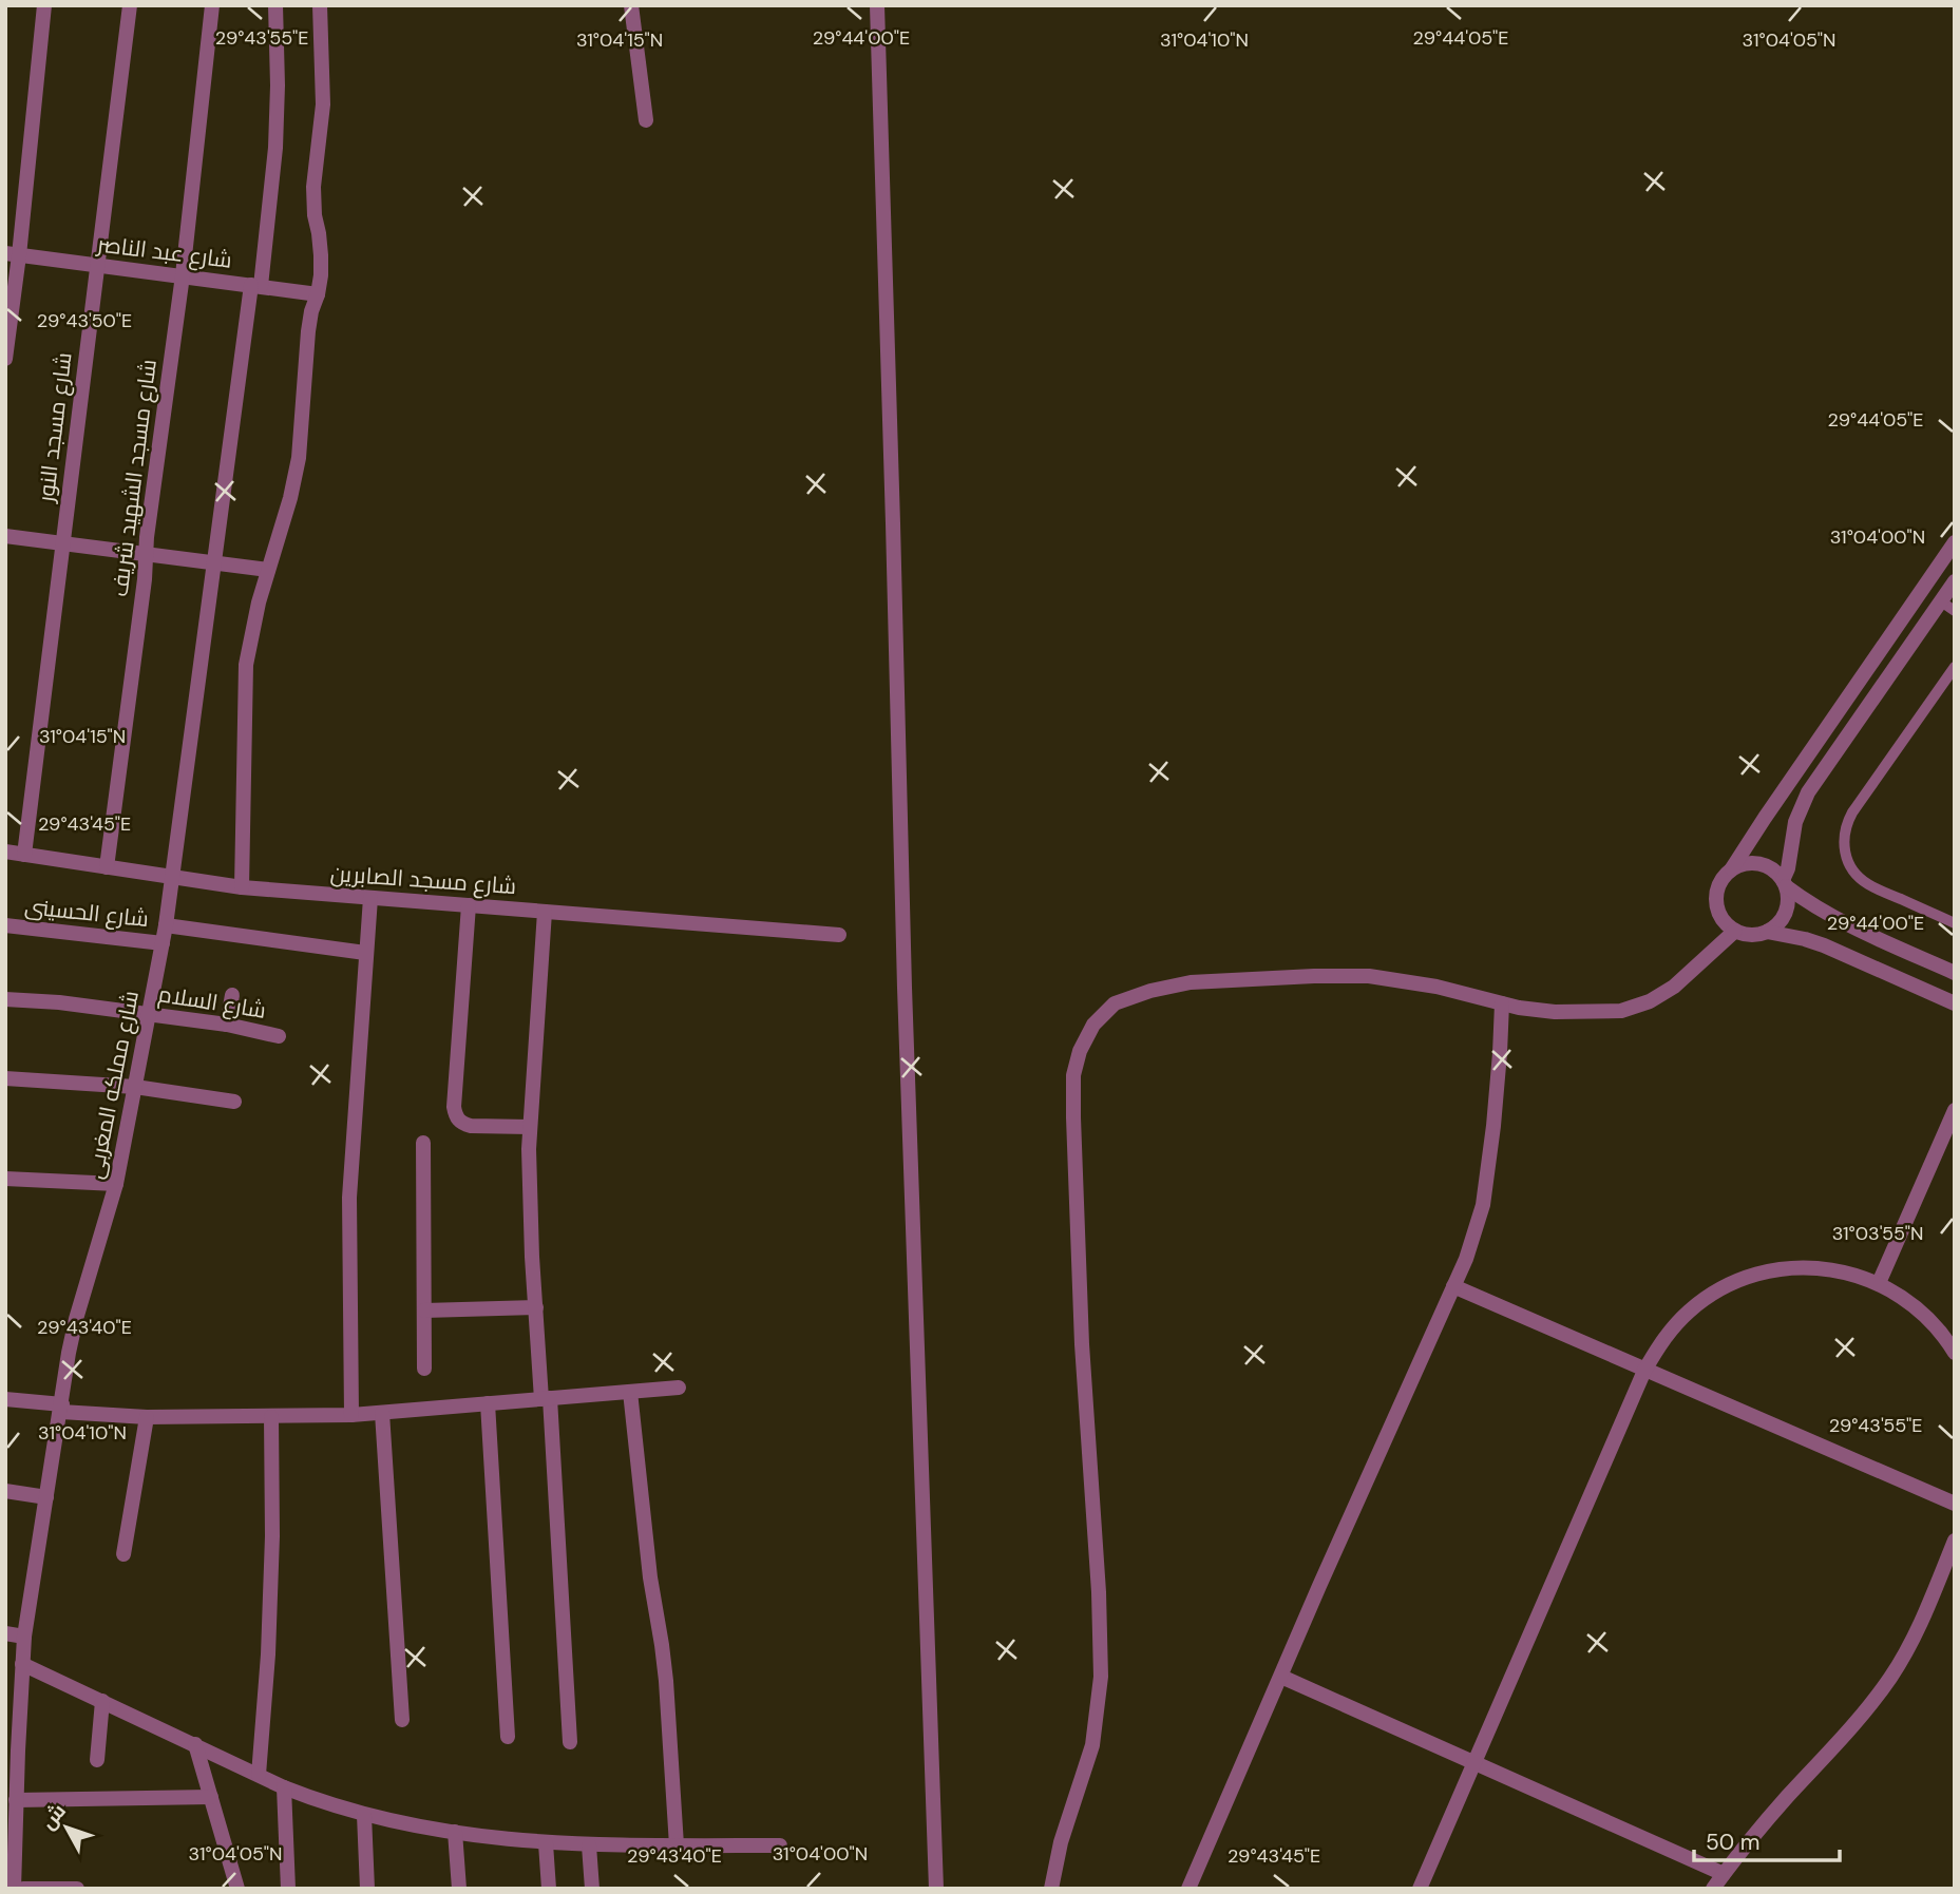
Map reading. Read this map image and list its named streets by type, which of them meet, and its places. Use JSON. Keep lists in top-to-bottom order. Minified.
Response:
{"streets":{"street":["شارع عبد الناصر","شارع مسجد النور","شارع مسجد الشهيد شريف","شارع مسجد الصابرين","شارع الحسينى","شارع السلام","شارع مملكه المغربى"]},"crossings":[["شارع عبد الناصر","شارع مسجد النور"],["شارع عبد الناصر","شارع مسجد الشهيد شريف"],["شارع عبد الناصر","شارع مملكه المغربى"],["شارع مسجد النور","شارع مسجد الصابرين"],["شارع مسجد الشهيد شريف","شارع مسجد الصابرين"],["شارع مسجد الصابرين","شارع مملكه المغربى"],["شارع الحسينى","شارع مملكه المغربى"],["شارع السلام","شارع مملكه المغربى"]],"scale_bar":"50 m","north":"top left","coordinates":["29°43'55\"E","29°44'00\"E","29°44'05\"E","31°04'15\"N","31°04'10\"N","31°04'05\"N","29°43'50\"E","31°04'00\"N","29°43'45\"E","31°03'55\"N","29°43'40\"E"]}
